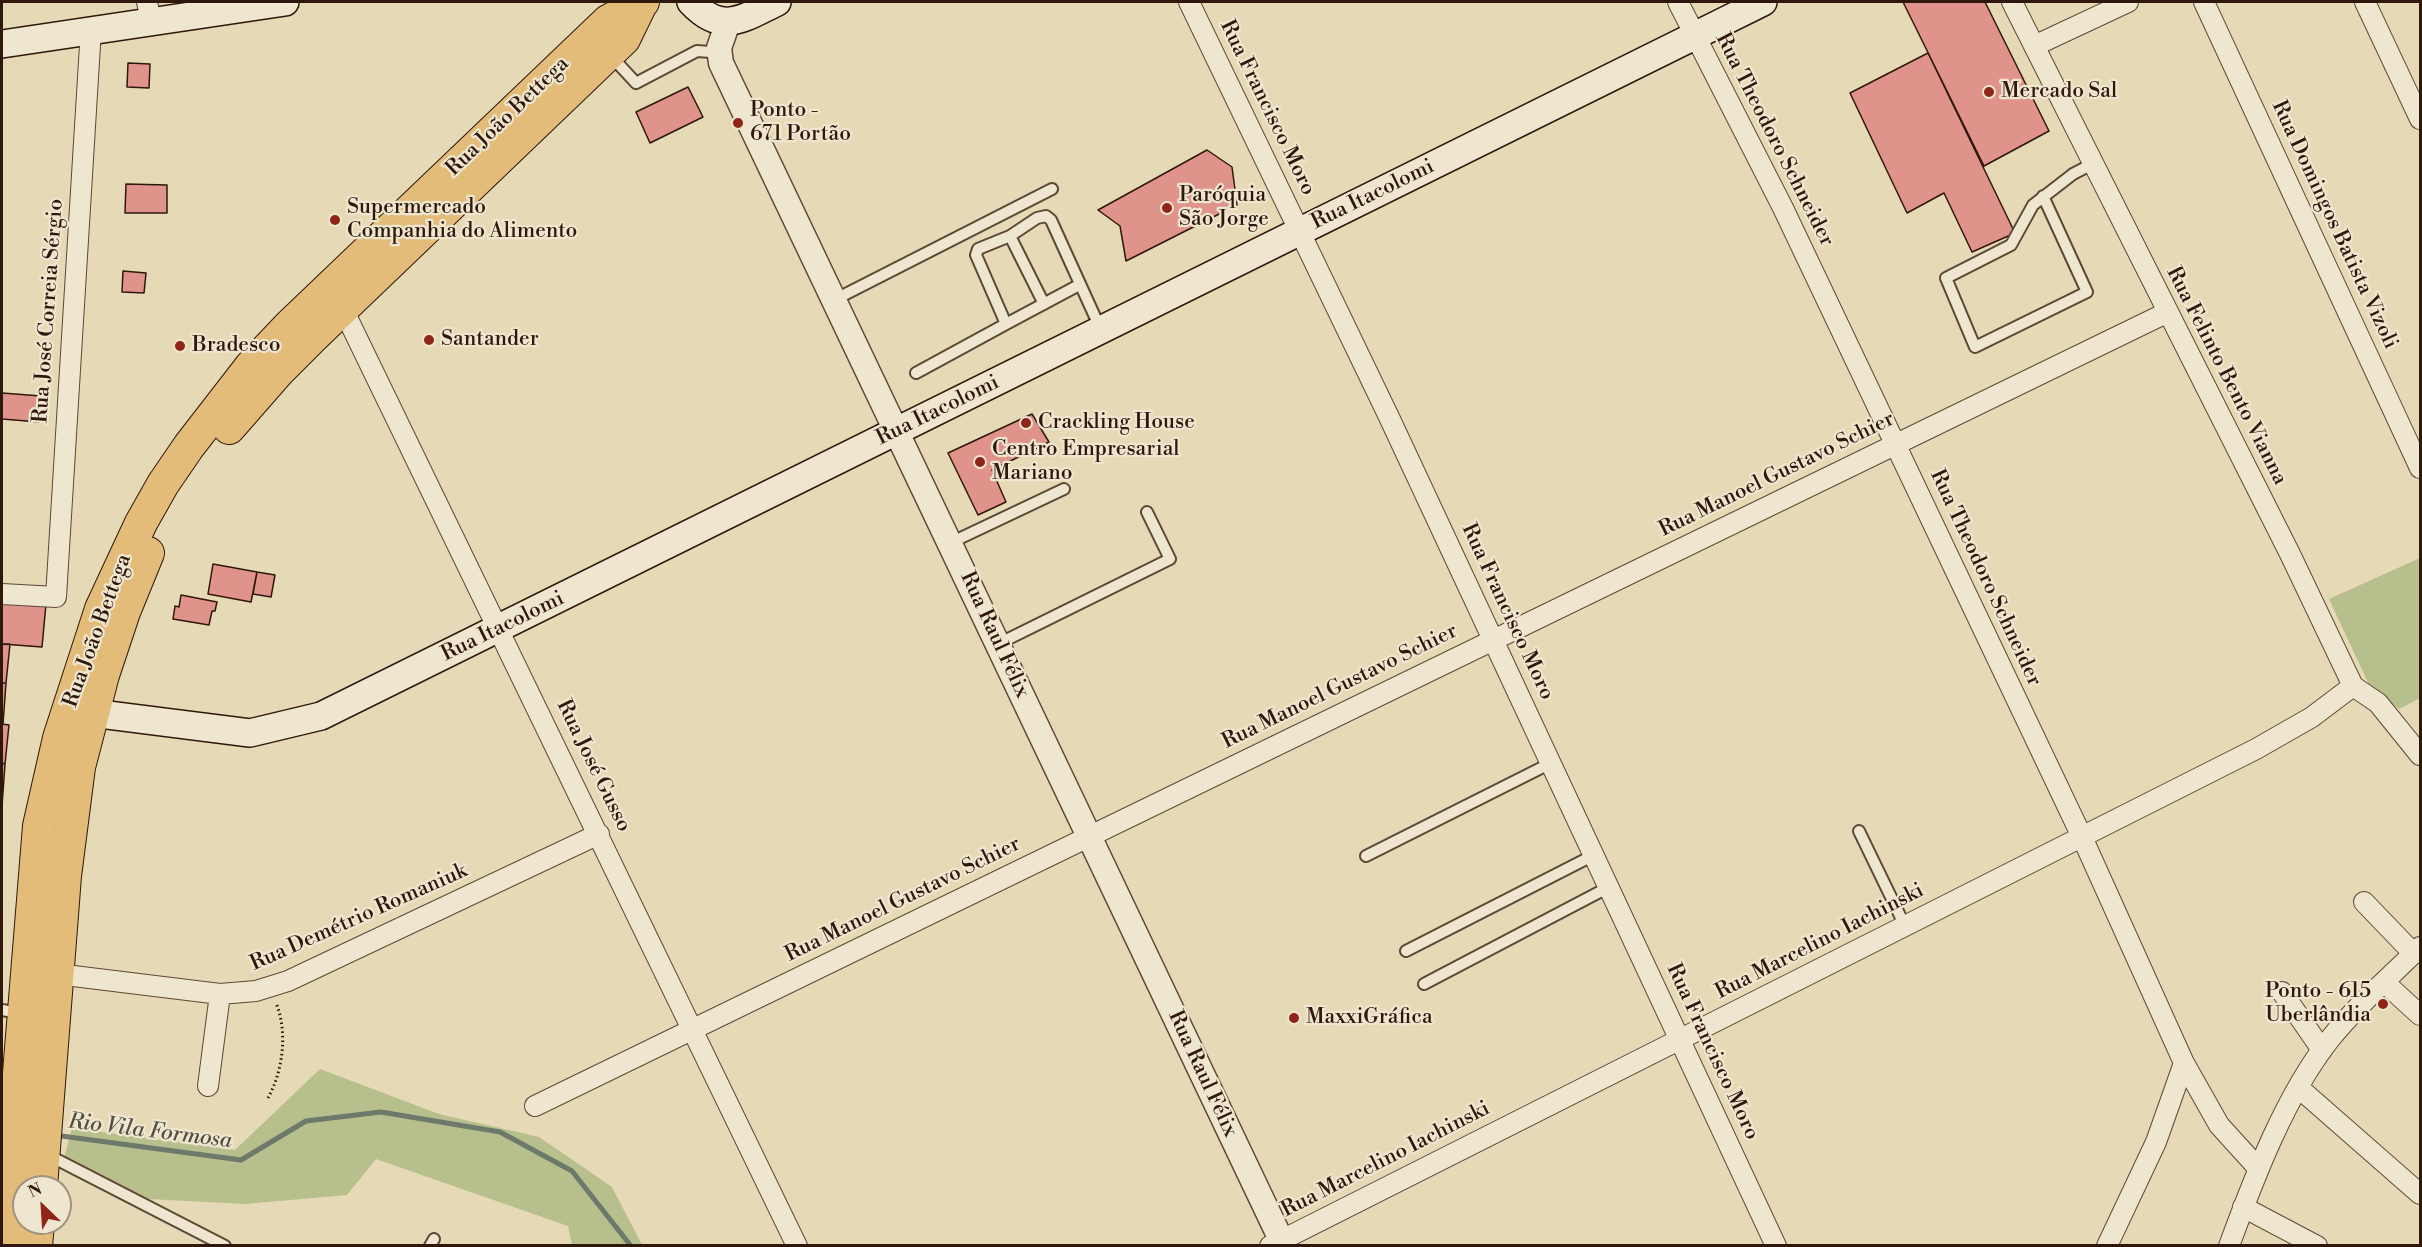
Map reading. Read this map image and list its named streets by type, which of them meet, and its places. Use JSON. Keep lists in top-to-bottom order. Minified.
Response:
{"streets":{"main road":["Rua João Bettega","Rua Itacolomi"],"street":["Rua Francisco Moro","Rua Theodoro Schneider","Rua Domingos Batista Vizoli","Rua José Correia Sérgio","Rua Felinto Bento Vianna","Rua Manoel Gustavo Schier","Rua Raul Félix","Rua José Gusso","Rua Demétrio Romaniuk","Rua Marcelino Iachinski"]},"crossings":[["Rua Francisco Moro","Rua Itacolomi"],["Rua Francisco Moro","Rua Manoel Gustavo Schier"],["Rua Francisco Moro","Rua Marcelino Iachinski"],["Rua João Bettega","Rua Itacolomi"],["Rua João Bettega","Rua José Gusso"],["Rua João Bettega","Rua Demétrio Romaniuk"],["Rua Theodoro Schneider","Rua Itacolomi"],["Rua Theodoro Schneider","Rua Manoel Gustavo Schier"],["Rua Theodoro Schneider","Rua Marcelino Iachinski"],["Rua Itacolomi","Rua Raul Félix"],["Rua Itacolomi","Rua José Gusso"],["Rua Felinto Bento Vianna","Rua Manoel Gustavo Schier"],["Rua Felinto Bento Vianna","Rua Marcelino Iachinski"],["Rua Manoel Gustavo Schier","Rua Raul Félix"],["Rua Manoel Gustavo Schier","Rua José Gusso"],["Rua Raul Félix","Rua Marcelino Iachinski"],["Rua José Gusso","Rua Demétrio Romaniuk"]],"water":["Rio Vila Formosa"],"places":["Mercado Sal","Ponto - 671 Portão","Paróquia São Jorge","Supermercado Companhia do Alimento","Santander","Bradesco","Crackling House","Centro Empresarial Mariano","Ponto - 615 Uberlândia","MaxxiGráfica"],"north":"top left"}
